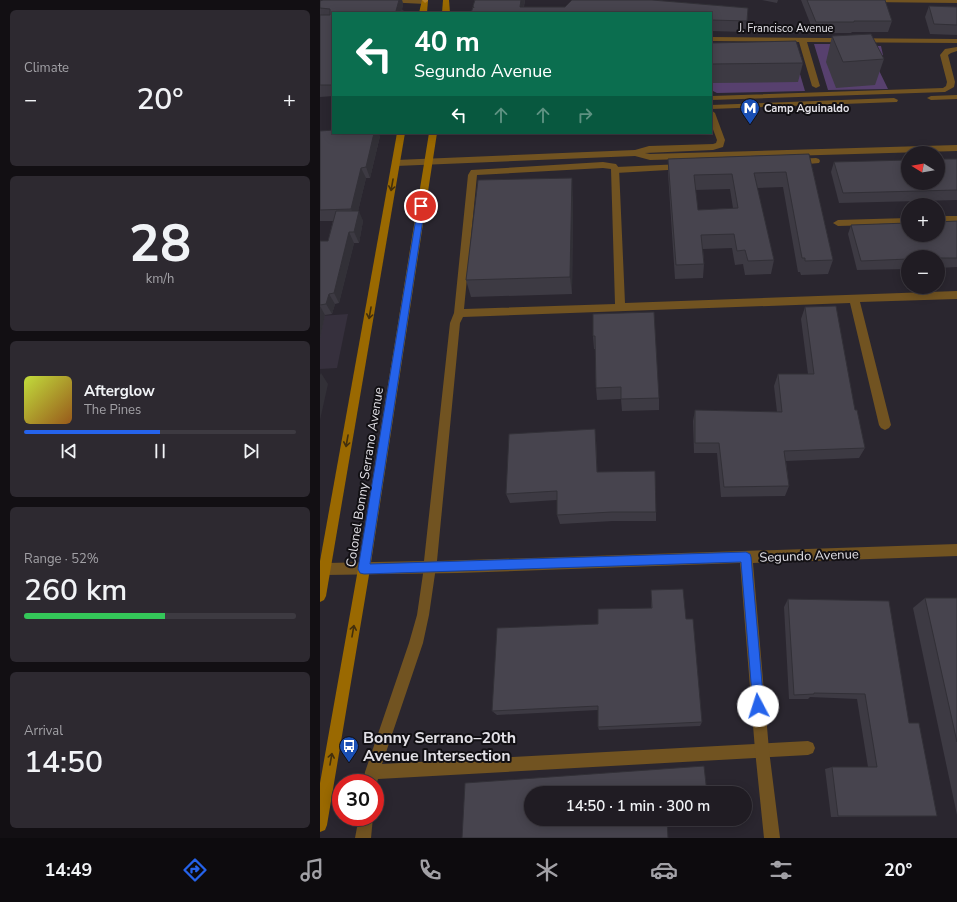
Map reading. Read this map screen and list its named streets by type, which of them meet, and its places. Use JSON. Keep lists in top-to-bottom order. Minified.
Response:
{"streets":{"main road":["Colonel Bonny Serrano Avenue"],"street":["J. Francisco Avenue","Segundo Avenue"]},"crossings":[["Colonel Bonny Serrano Avenue","Segundo Avenue"]],"places":{"metro station":["Camp Aguinaldo"],"bus stop":["Bonny Serrano–20th Avenue Intersection"]},"north":"left","page":{"tile":["Climate",["28","km/h"],["Range · 52%","260 km"],["Arrival","14:50"]],"turn":["40 m","Segundo Avenue"],"heat":["−","20°","+"],"map_buttons":["+","−"],"song":["Afterglow","The Pines"],"limit":"30","trip":"14:50 · 1 min · 300 m","tabs":["14:49","20°"]}}
